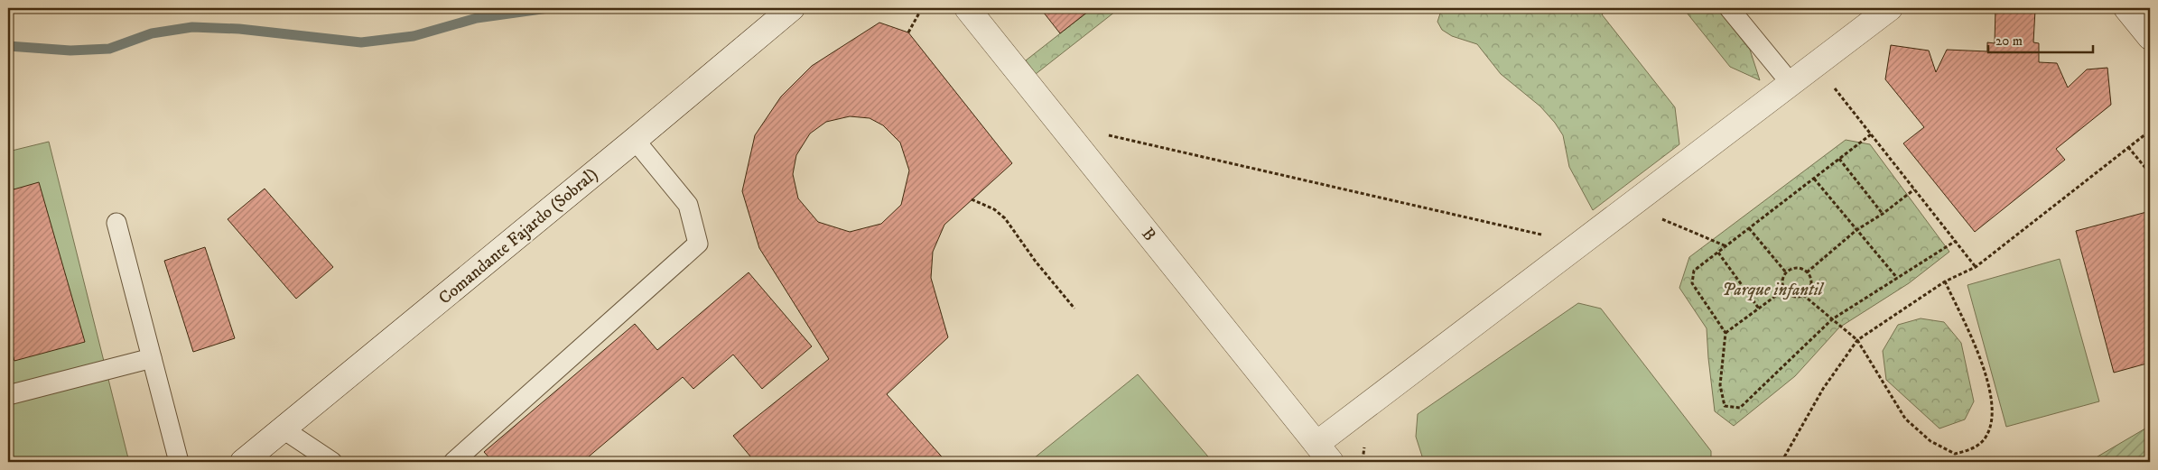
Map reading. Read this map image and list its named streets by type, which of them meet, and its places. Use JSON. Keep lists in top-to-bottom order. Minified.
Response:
{"streets":{"street":["B","Comandante Fajardo (Sobral)"]},"parks":["Parque infantil"],"scale_bar":"20 m"}
